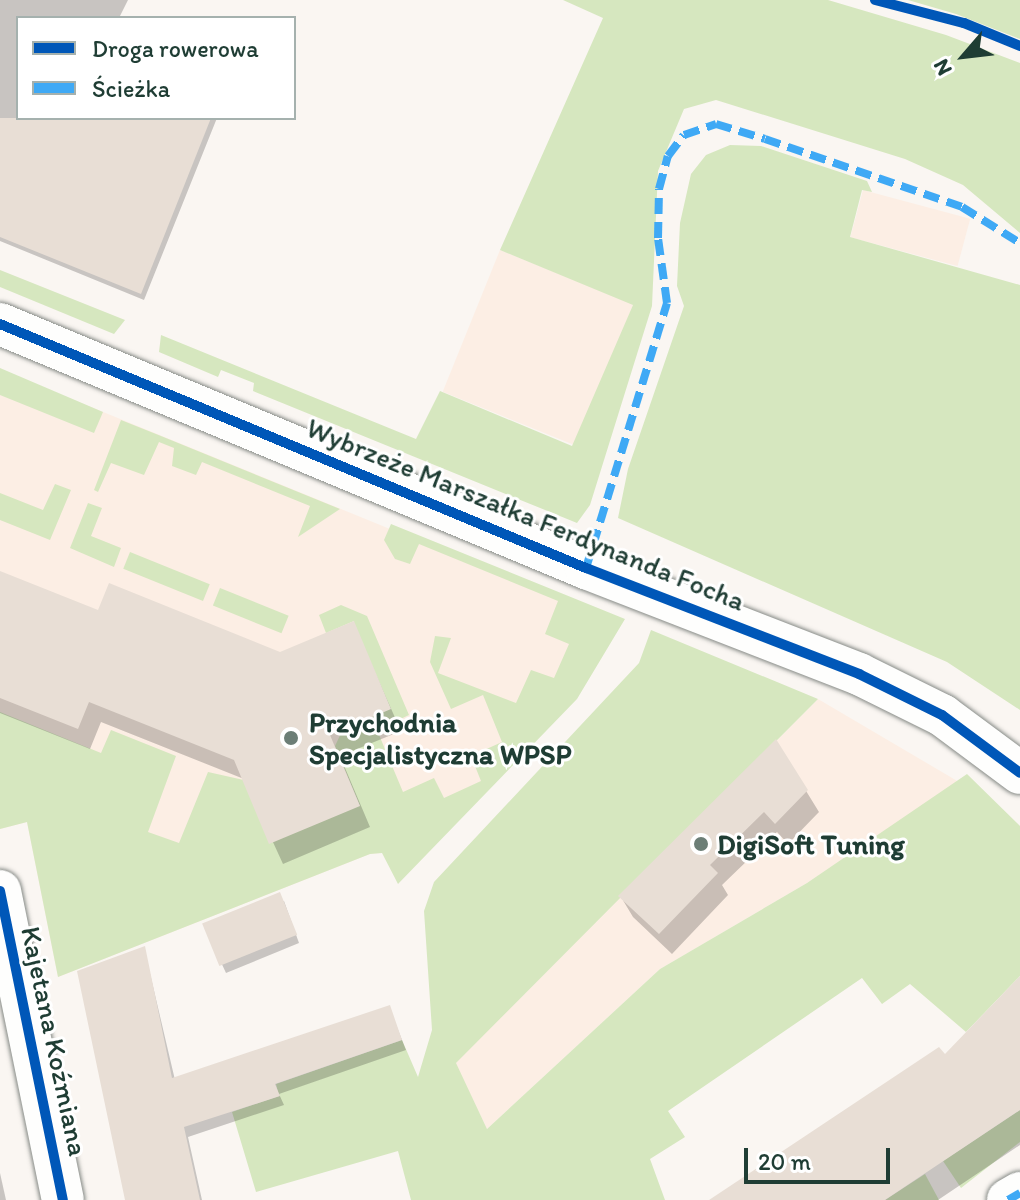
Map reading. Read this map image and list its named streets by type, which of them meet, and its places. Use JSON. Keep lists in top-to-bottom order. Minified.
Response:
{"streets":{"street":["Wybrzeże Marszałka Ferdynanda Focha","Kajetana Koźmiana"]},"places":["Przychodnia Specjalistyczna WPSP","DigiSoft Tuning"],"legend":["Droga rowerowa","Ścieżka"],"scale_bar":"20 m","north":"bottom left"}
